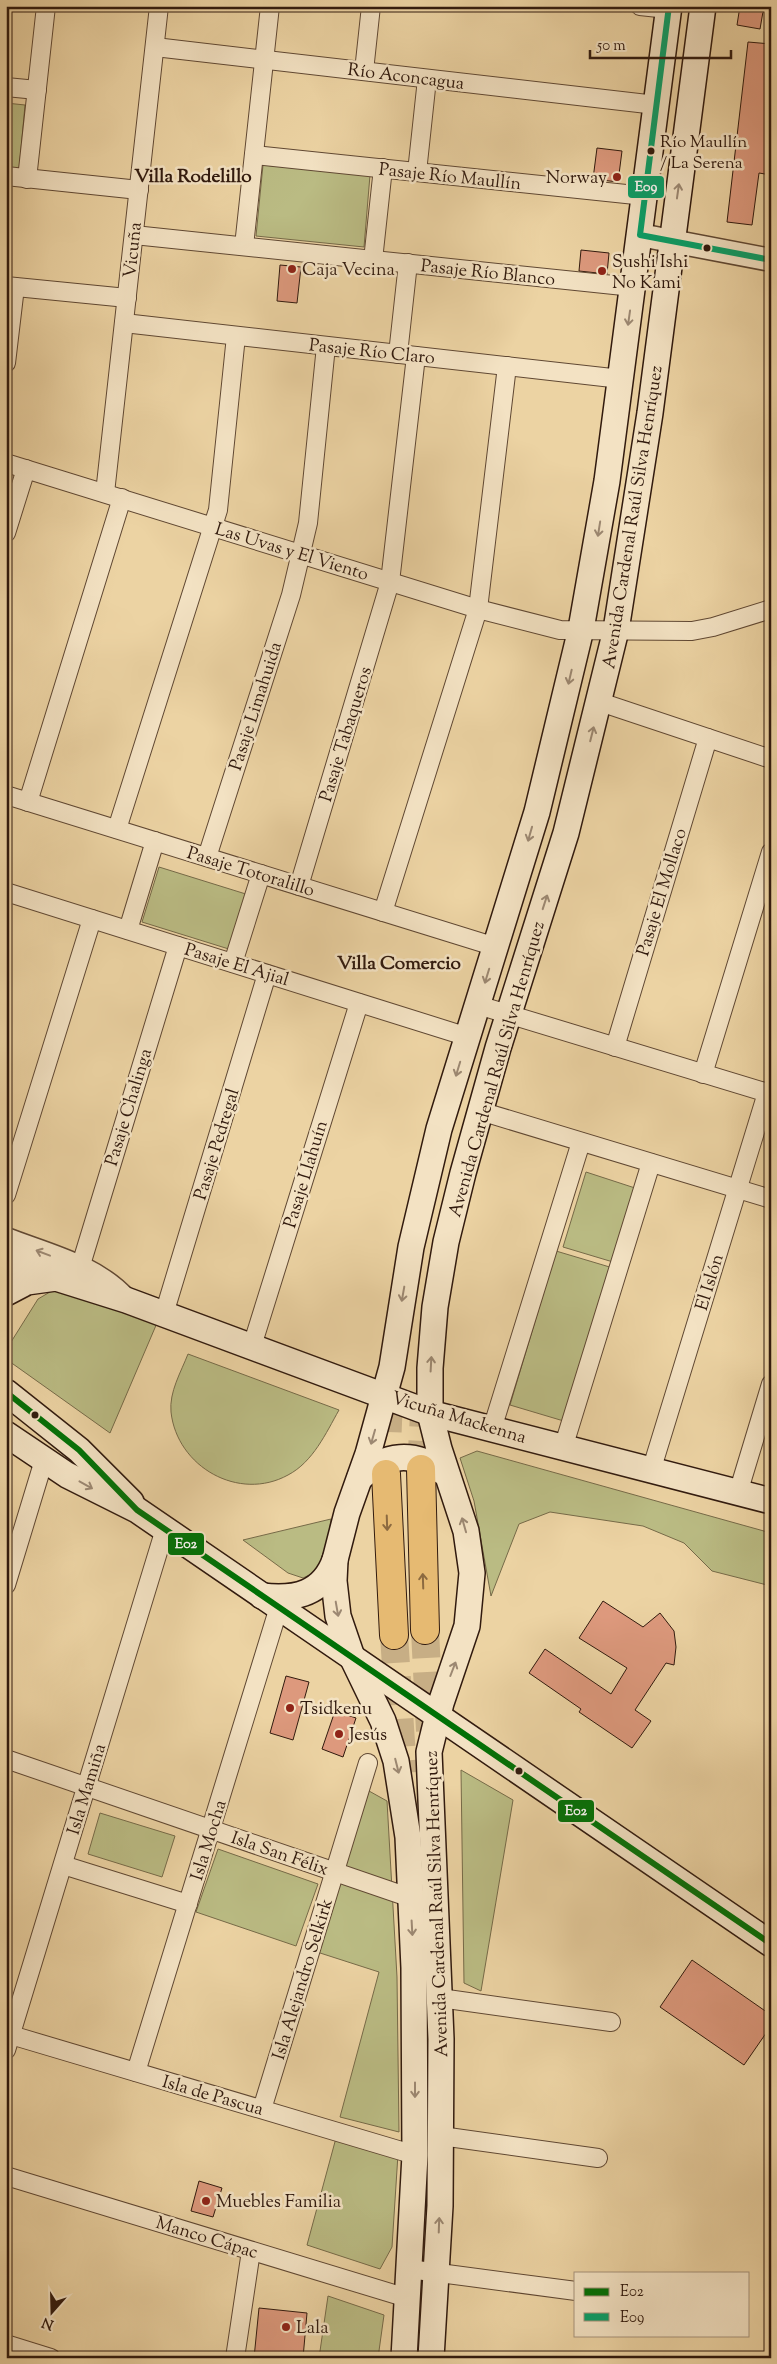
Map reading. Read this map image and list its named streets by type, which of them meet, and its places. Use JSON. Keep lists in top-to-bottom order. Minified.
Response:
{"streets":{"main road":["Avenida Cardenal Raúl Silva Henríquez","Vicuña Mackenna"],"street":["Río Aconcagua","Pasaje Río Maullín","Vicuña","Pasaje Río Blanco","Pasaje Río Claro","Las Uvas y El Viento","Pasaje Limahuida","Pasaje Tabaqueros","Pasaje Totoralillo","Pasaje El Mollaco","Pasaje El Ajial","Pasaje Chalinga","Pasaje Pedregal","Pasaje Llahuín","El Islón","Isla Mamiña","Isla Mocha","Isla San Félix","Isla Alejandro Selkirk","Isla de Pascua","Manco Cápac"]},"crossings":[["Río Aconcagua","Vicuña"],["Río Aconcagua","Avenida Cardenal Raúl Silva Henríquez"],["Pasaje Río Maullín","Avenida Cardenal Raúl Silva Henríquez"],["Vicuña","Pasaje Río Blanco"],["Vicuña","Pasaje Río Claro"],["Vicuña","Las Uvas y El Viento"],["Pasaje Río Blanco","Avenida Cardenal Raúl Silva Henríquez"],["Pasaje Río Blanco","Pasaje Tabaqueros"],["Pasaje Río Claro","Avenida Cardenal Raúl Silva Henríquez"],["Pasaje Río Claro","Pasaje Limahuida"],["Pasaje Río Claro","Pasaje Tabaqueros"],["Avenida Cardenal Raúl Silva Henríquez","Las Uvas y El Viento"],["Avenida Cardenal Raúl Silva Henríquez","Pasaje Totoralillo"],["Avenida Cardenal Raúl Silva Henríquez","Pasaje El Ajial"],["Avenida Cardenal Raúl Silva Henríquez","Vicuña Mackenna"],["Avenida Cardenal Raúl Silva Henríquez","Isla San Félix"],["Avenida Cardenal Raúl Silva Henríquez","Isla de Pascua"],["Avenida Cardenal Raúl Silva Henríquez","Manco Cápac"],["Las Uvas y El Viento","Pasaje Limahuida"],["Las Uvas y El Viento","Pasaje Tabaqueros"],["Pasaje Limahuida","Pasaje Totoralillo"],["Pasaje Tabaqueros","Pasaje Totoralillo"],["Pasaje El Ajial","Pasaje Chalinga"],["Pasaje El Ajial","Pasaje Pedregal"],["Pasaje El Ajial","Pasaje Llahuín"],["Pasaje Chalinga","Vicuña Mackenna"],["Pasaje Pedregal","Vicuña Mackenna"],["Pasaje Llahuín","Vicuña Mackenna"],["El Islón","Vicuña Mackenna"],["Isla Mamiña","Isla San Félix"],["Isla Mamiña","Isla de Pascua"],["Isla Mocha","Isla San Félix"],["Isla Mocha","Isla de Pascua"],["Isla San Félix","Isla Alejandro Selkirk"],["Isla Alejandro Selkirk","Isla de Pascua"]],"districts":["Villa Rodelillo","Villa Comercio"],"places":["Río Maullín / La Serena","Norway","Caja Vecina","Sushi Ishi No Kami","Tsidkenu","Jesús","Muebles Familia","Lala"],"lines":["transit line E09","transit line E02"],"legend":["E02","E09"],"scale_bar":"50 m","north":"bottom"}
